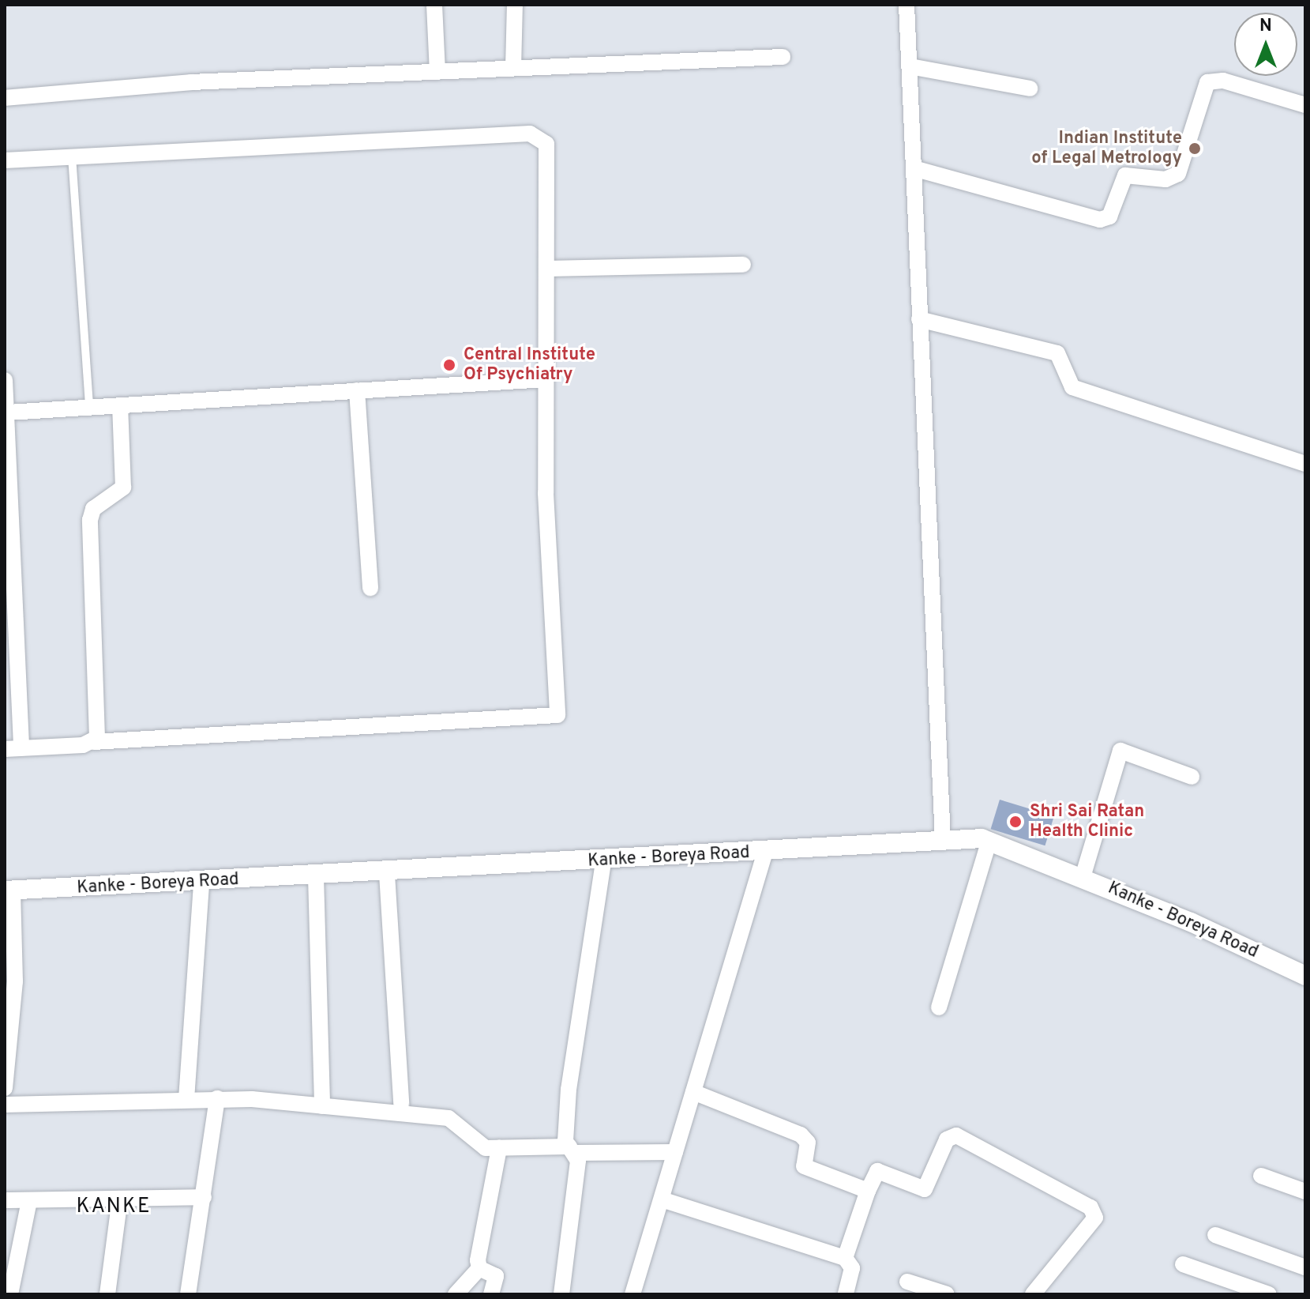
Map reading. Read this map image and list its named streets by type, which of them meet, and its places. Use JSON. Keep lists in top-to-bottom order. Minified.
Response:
{"streets":{"street":["Kanke - Boreya Road"]},"districts":["KANKE"],"places":["Indian Institute of Legal Metrology","Central Institute Of Psychiatry","Shri Sai Ratan Health Clinic"],"north":"top"}
